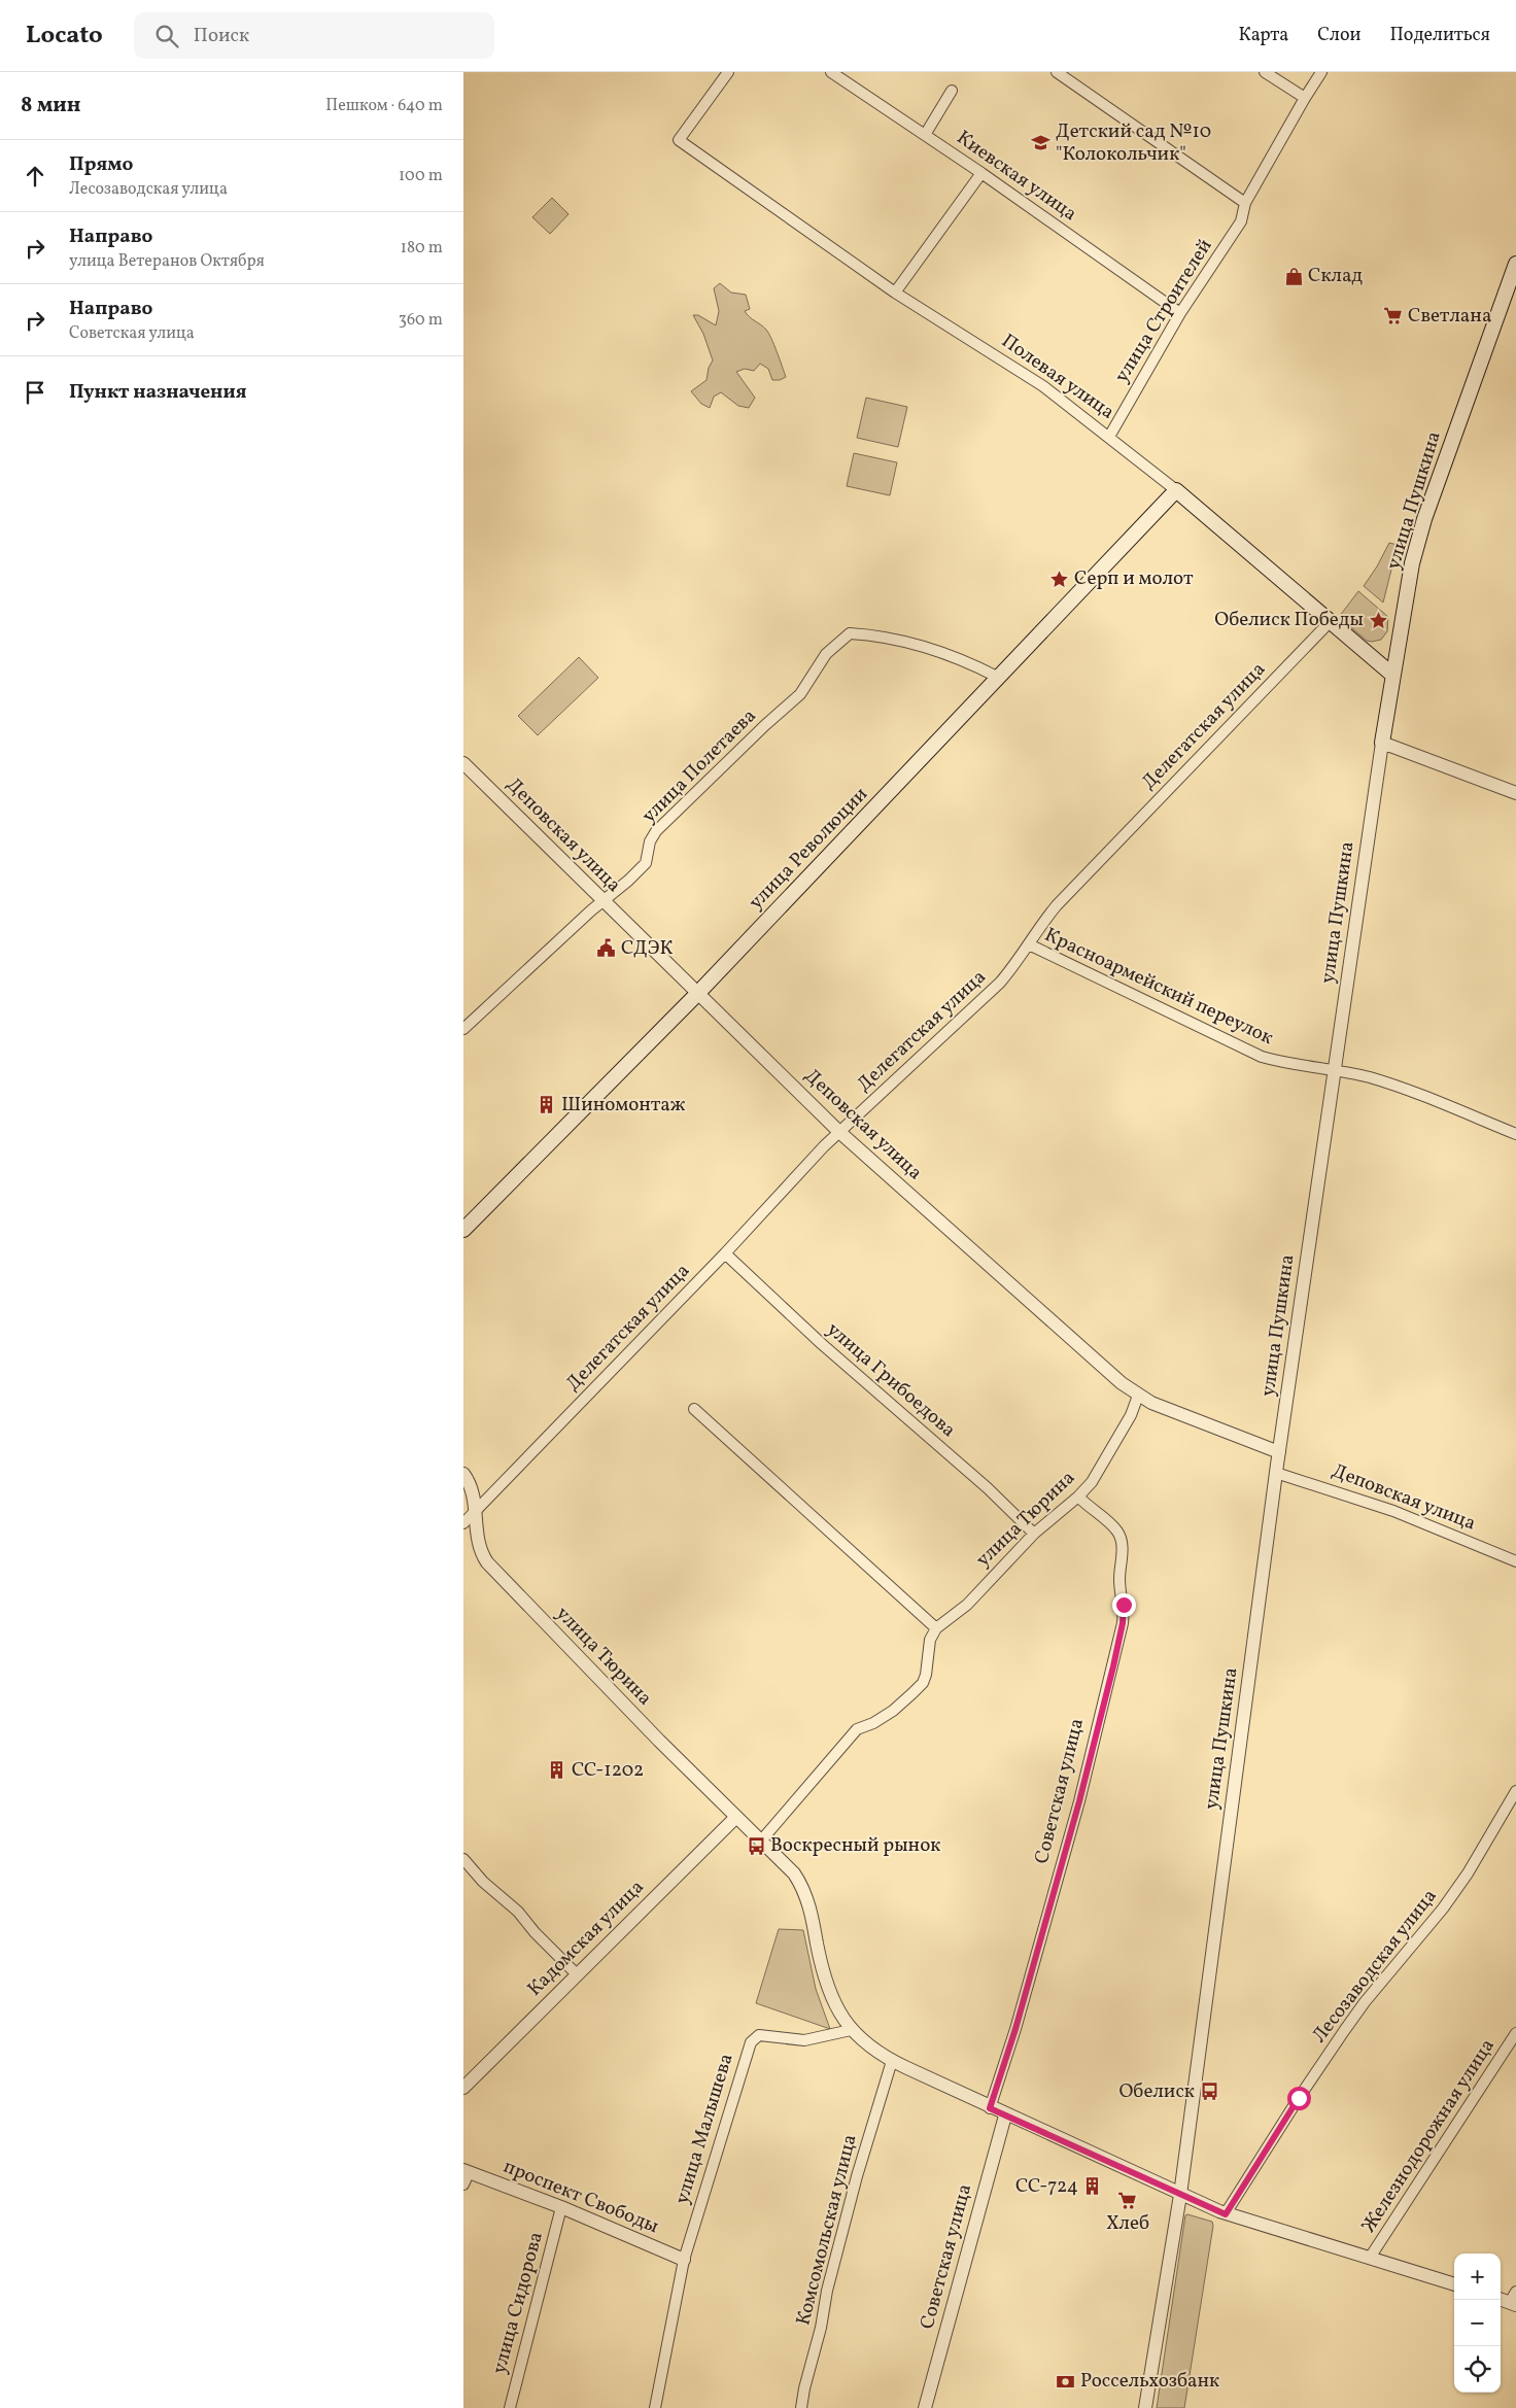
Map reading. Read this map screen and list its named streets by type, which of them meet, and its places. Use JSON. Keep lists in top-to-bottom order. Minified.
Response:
{"streets":{"main road":["Полевая улица","улица Пушкина","улица Революции"],"street":["Киевская улица","улица Строителей","Делегатская улица","улица Полетаева","Деповская улица","Красноармейский переулок","улица Грибоедова","улица Тюрина","Советская улица","Кадомская улица","Лесозаводская улица","улица Малышева","Железнодорожная улица","проспект Свободы","Комсомольская улица","улица Сидорова"]},"crossings":[["Киевская улица","улица Строителей"],["улица Строителей","Полевая улица"],["Полевая улица","улица Пушкина"],["Полевая улица","Делегатская улица"],["Полевая улица","улица Революции"],["улица Пушкина","Деповская улица"],["улица Пушкина","Красноармейский переулок"],["улица Пушкина","улица Тюрина"],["Делегатская улица","Деповская улица"],["Делегатская улица","Красноармейский переулок"],["Делегатская улица","улица Грибоедова"],["Делегатская улица","улица Тюрина"],["улица Полетаева","Деповская улица"],["улица Полетаева","улица Революции"],["Деповская улица","улица Революции"],["Деповская улица","улица Тюрина"],["улица Грибоедова","улица Тюрина"],["улица Тюрина","Советская улица"],["улица Тюрина","Кадомская улица"],["улица Тюрина","Лесозаводская улица"],["улица Тюрина","улица Малышева"],["улица Тюрина","Железнодорожная улица"],["улица Тюрина","Комсомольская улица"],["улица Малышева","проспект Свободы"],["проспект Свободы","улица Сидорова"]],"places":{"school or university":["Детский сад №10 \"Колокольчик\""],"shop":["Склад"],"supermarket":["Светлана","Хлеб"],"place":["Серп и молот","Обелиск Победы"],"public building":["СДЭК"],"building":["Шиномонтаж","СС-1202","СС-724"],"bus stop":["Воскресный рынок","Обелиск"],"bank":["Россельхозбанк"]},"page":{"header":"Locato","search":"Поиск","nav":["Карта","Слои","Поделиться"],"heading":["8 мин","Пешком · 640 m"],"list":[["Прямо","Лесозаводская улица","100 m"],["Направо","улица Ветеранов Октября","180 m"],["Направо","Советская улица","360 m"],"Пункт назначения"],"map_buttons":["+","−"]}}
